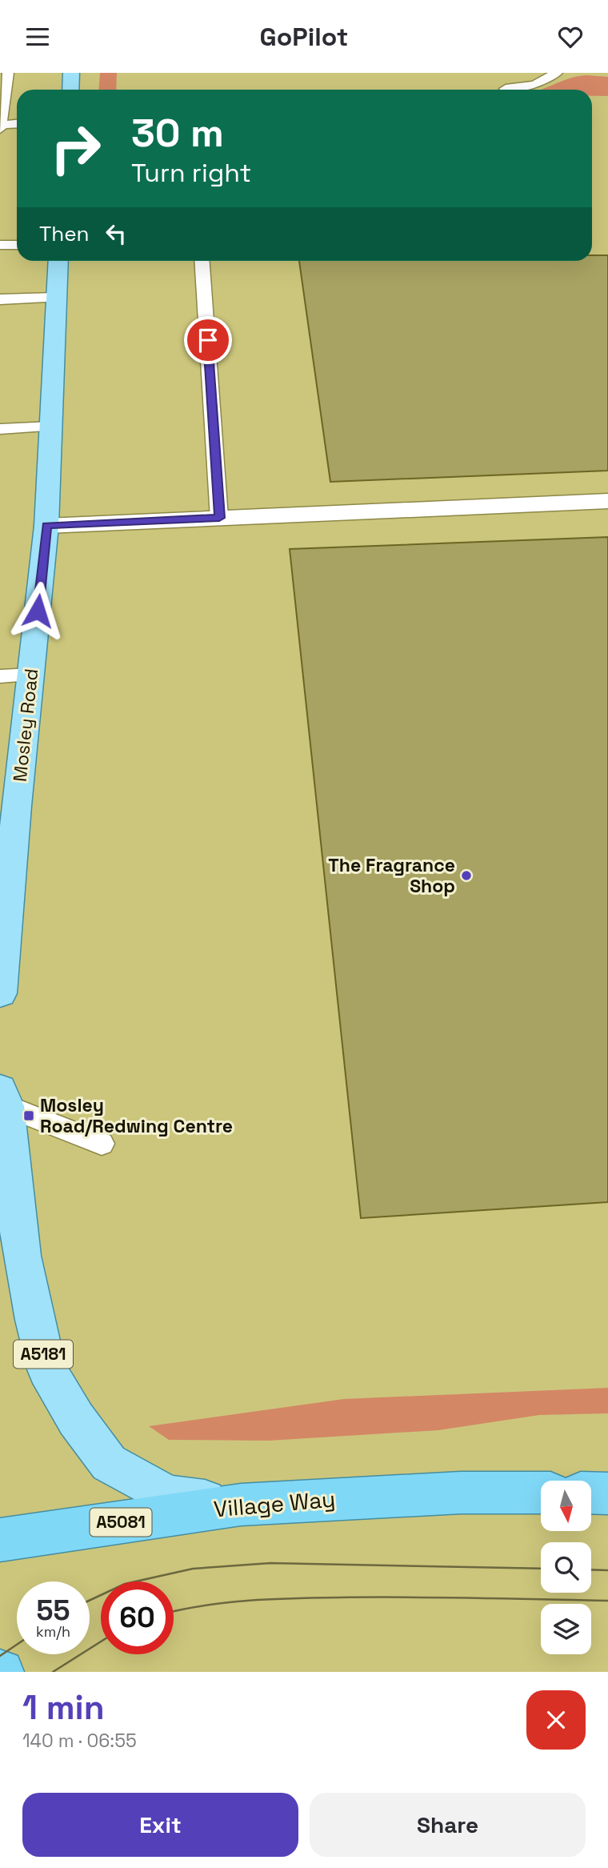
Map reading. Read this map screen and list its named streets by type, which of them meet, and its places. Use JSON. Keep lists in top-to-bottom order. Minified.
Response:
{"streets":{"highway":["Village Way","A5081"],"main road":["Mosley Road","A5181"]},"crossings":[["A5181","Village Way"]],"places":{"other":["The Fragrance Shop"],"transit":["Mosley Road/Redwing Centre"]},"north":"bottom","page":{"header":"GoPilot","turn":["30 m","Turn right"],"then":"Then","speed":"55 km/h","limit":"60","heading":["1 min","140 m · 06:55"],"buttons":["Exit","Share"]}}
